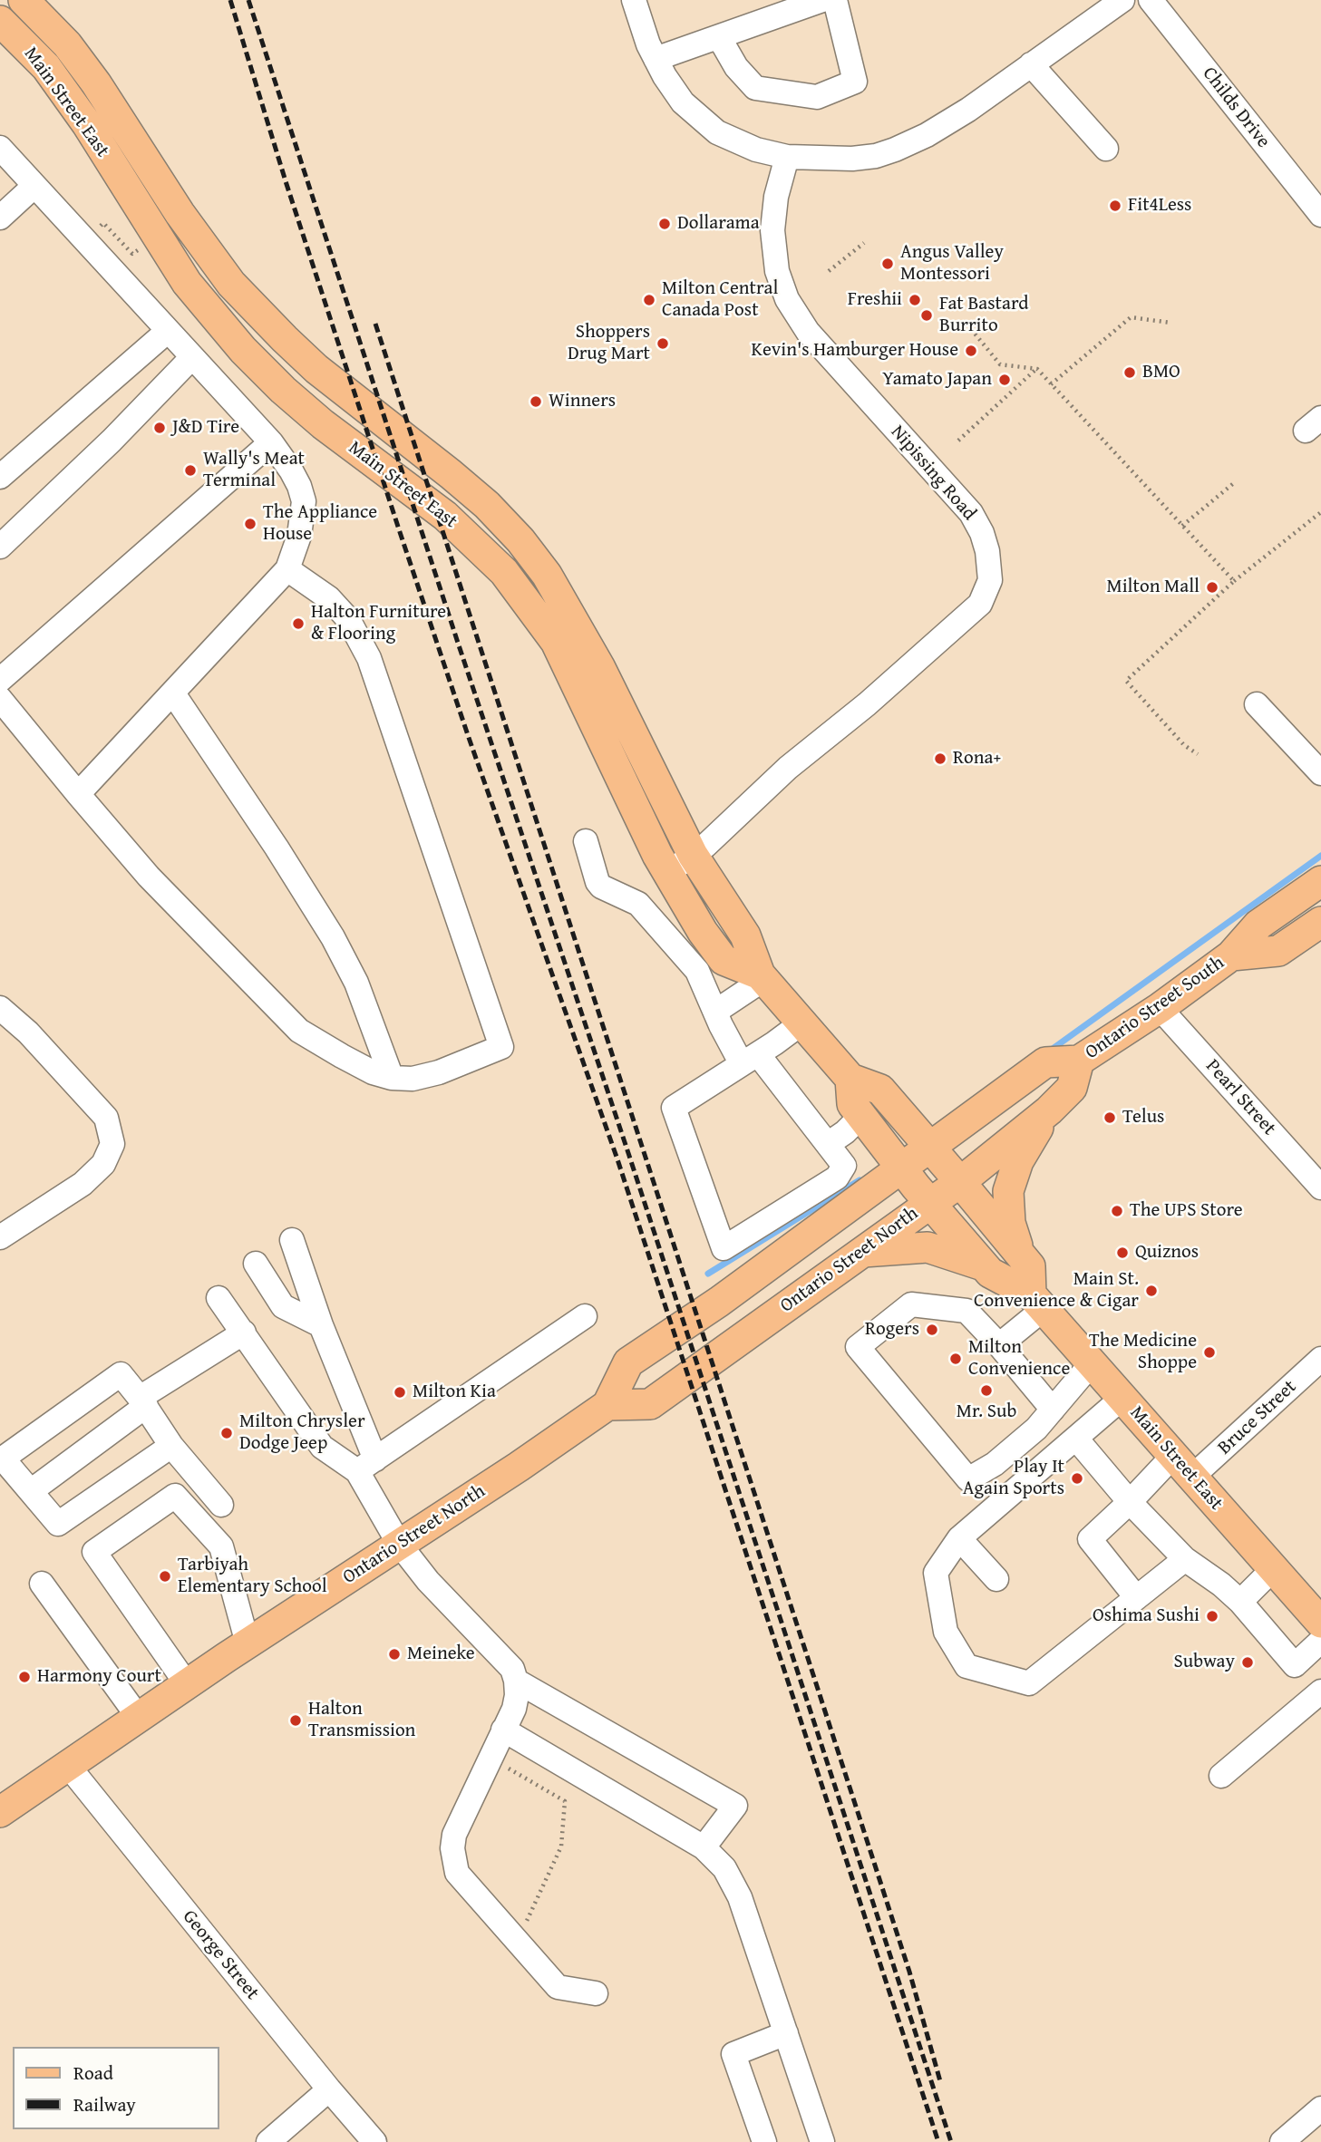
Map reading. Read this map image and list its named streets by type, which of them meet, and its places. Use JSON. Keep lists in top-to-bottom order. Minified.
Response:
{"streets":{"main road":["Main Street East","Ontario Street South","Ontario Street North"],"street":["Childs Drive","Nipissing Road","Pearl Street","Bruce Street","George Street"]},"crossings":[["Main Street East","Nipissing Road"],["Main Street East","Ontario Street South"],["Main Street East","Ontario Street North"],["Main Street East","Bruce Street"],["Ontario Street South","Pearl Street"],["Ontario Street South","Ontario Street North"],["Ontario Street North","George Street"]],"places":["Fit4Less","Dollarama","Angus Valley Montessori","Milton Central Canada Post","Freshii","Fat Bastard Burrito","Shoppers Drug Mart","Kevin's Hamburger House","BMO","Yamato Japan","Winners","J&D Tire","Wally's Meat Terminal","The Appliance House","Milton Mall","Halton Furniture & Flooring","Rona+","Telus","The UPS Store","Quiznos","Main St. Convenience & Cigar","Rogers","The Medicine Shoppe","Milton Convenience","Mr. Sub","Milton Kia","Milton Chrysler Dodge Jeep","Play It Again Sports","Tarbiyah Elementary School","Oshima Sushi","Meineke","Subway","Harmony Court","Halton Transmission"],"legend":["Road","Railway"]}
